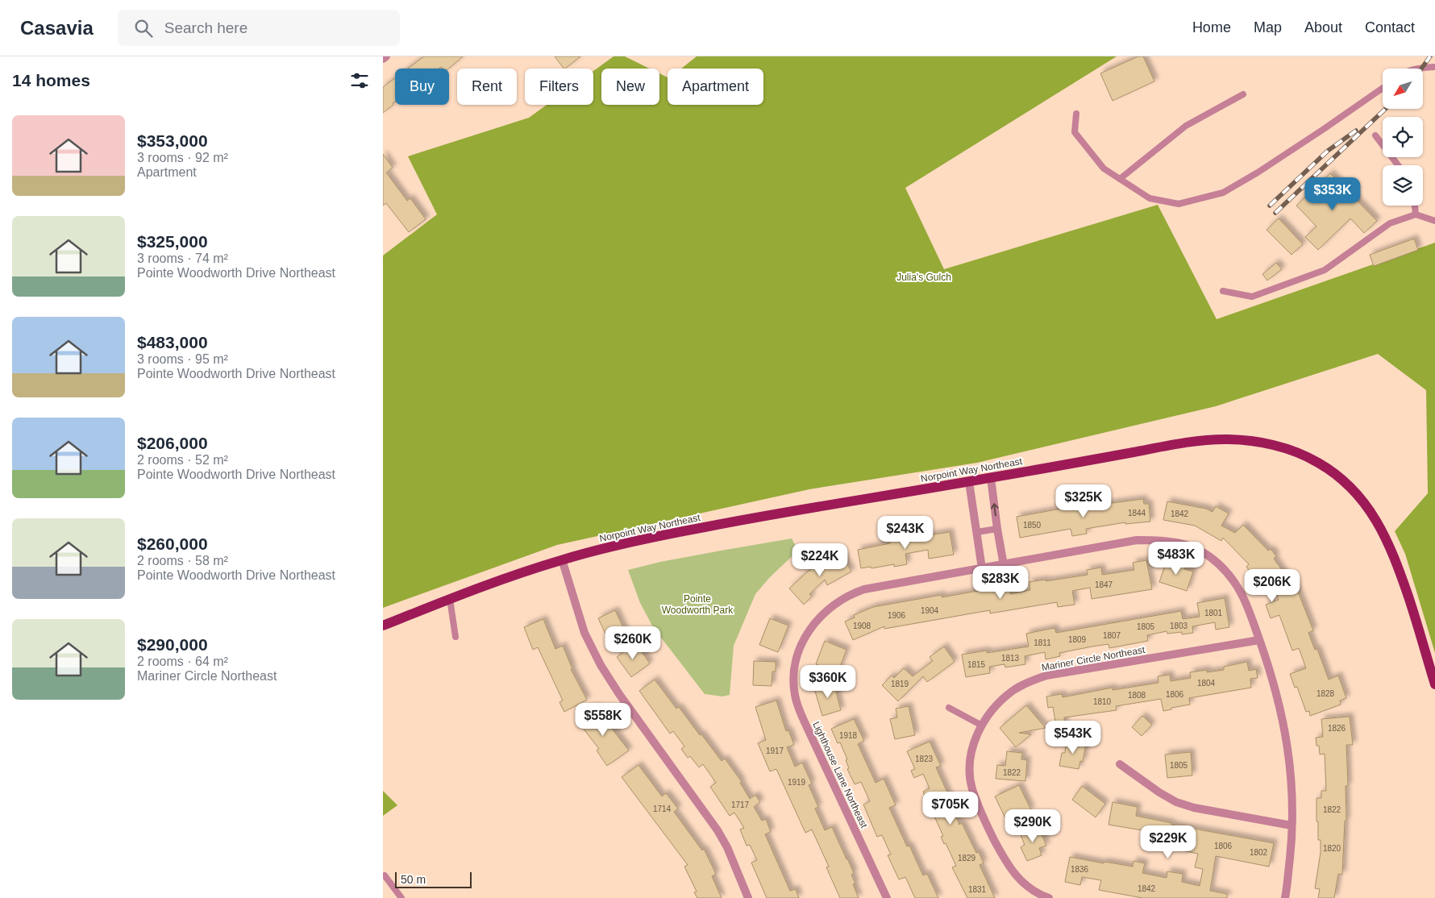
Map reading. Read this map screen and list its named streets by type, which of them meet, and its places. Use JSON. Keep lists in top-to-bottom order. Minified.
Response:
{"streets":{"main road":["Norpoint Way Northeast"],"street":["Mariner Circle Northeast","Lighthouse Lane Northeast"]},"crossings":[["Mariner Circle Northeast","Lighthouse Lane Northeast"]],"parks":["Julia's Gulch","Pointe Woodworth Park"],"house_numbers":["1844","1842","1850","1847","1904","1801","1906","1908","1803","1805","1807","1809","1811","1813","1815","1804","1819","1828","1806","1808","1810","1826","1918","1917","1823","1805","1822","1919","1717","1714","1822","1806","1820","1802","1829","1836","1842","1831"],"scale_bar":"50 m","north":"bottom left","page":{"header":"Casavia","search":"Search here","nav":["Home","Map","About","Contact"],"heading":"14 homes","chip":["Buy","Rent","Filters","New","Apartment"],"list":[{"name":"$353,000","note":"3 rooms · 92 m² · Apartment"},{"name":"$325,000","note":"3 rooms · 74 m² · Pointe Woodworth Drive Northeast"},{"name":"$483,000","note":"3 rooms · 95 m² · Pointe Woodworth Drive Northeast"},{"name":"$206,000","note":"2 rooms · 52 m² · Pointe Woodworth Drive Northeast"},{"name":"$260,000","note":"2 rooms · 58 m² · Pointe Woodworth Drive Northeast"},{"name":"$290,000","note":"2 rooms · 64 m² · Mariner Circle Northeast"}],"price":["$353K","$325K","$243K","$483K","$224K","$283K","$206K","$260K","$360K","$558K","$543K","$705K","$290K","$229K"],"scale":"50 m"}}
